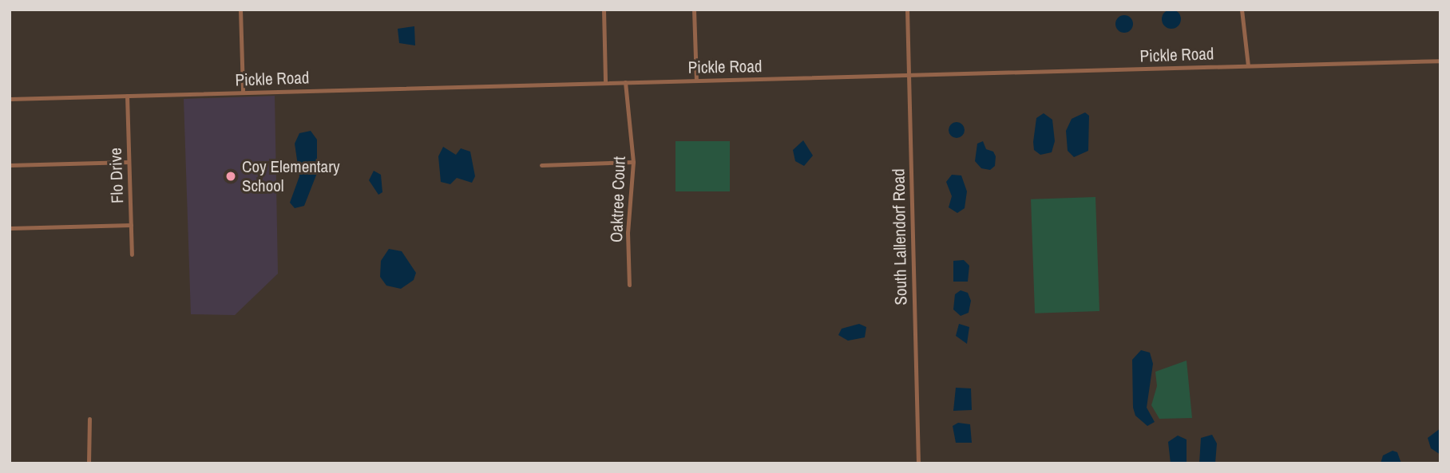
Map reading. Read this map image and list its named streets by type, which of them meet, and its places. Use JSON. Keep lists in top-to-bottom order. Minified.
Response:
{"streets":{"street":["Pickle Road","Flo Drive","Oaktree Court","South Lallendorf Road"]},"crossings":[["Pickle Road","Flo Drive"],["Pickle Road","Oaktree Court"],["Pickle Road","South Lallendorf Road"]],"places":["Coy Elementary School"]}
